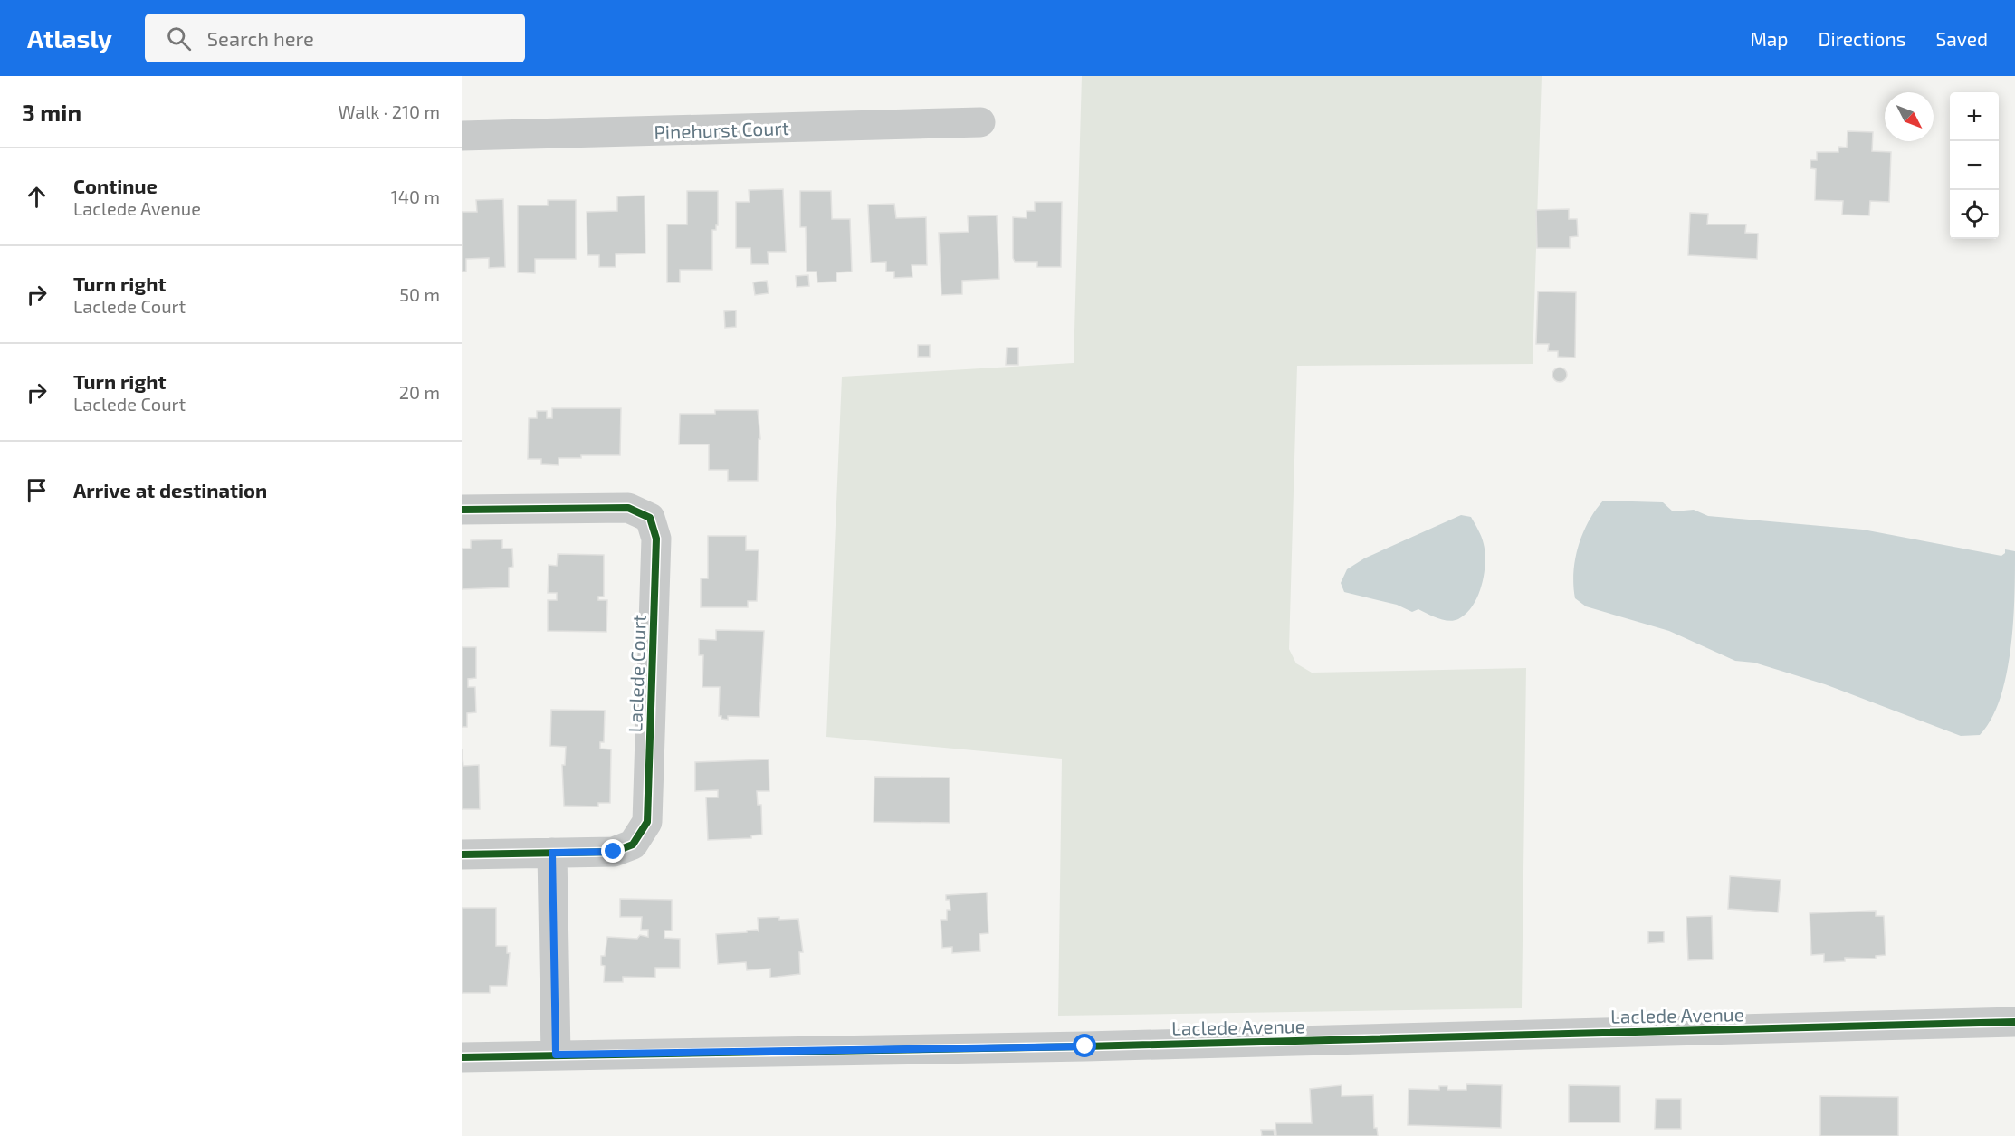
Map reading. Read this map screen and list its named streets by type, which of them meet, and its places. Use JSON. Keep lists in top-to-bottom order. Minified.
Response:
{"streets":{"street":["Pinehurst Court","Laclede Court","Laclede Avenue"]},"north":"bottom right","page":{"header":"Atlasly","search":"Search here","nav":["Map","Directions","Saved"],"heading":["3 min","Walk · 210 m"],"map_buttons":["+","−"],"list":[["Continue","Laclede Avenue","140 m"],["Turn right","Laclede Court","50 m"],["Turn right","Laclede Court","20 m"],"Arrive at destination"]}}
